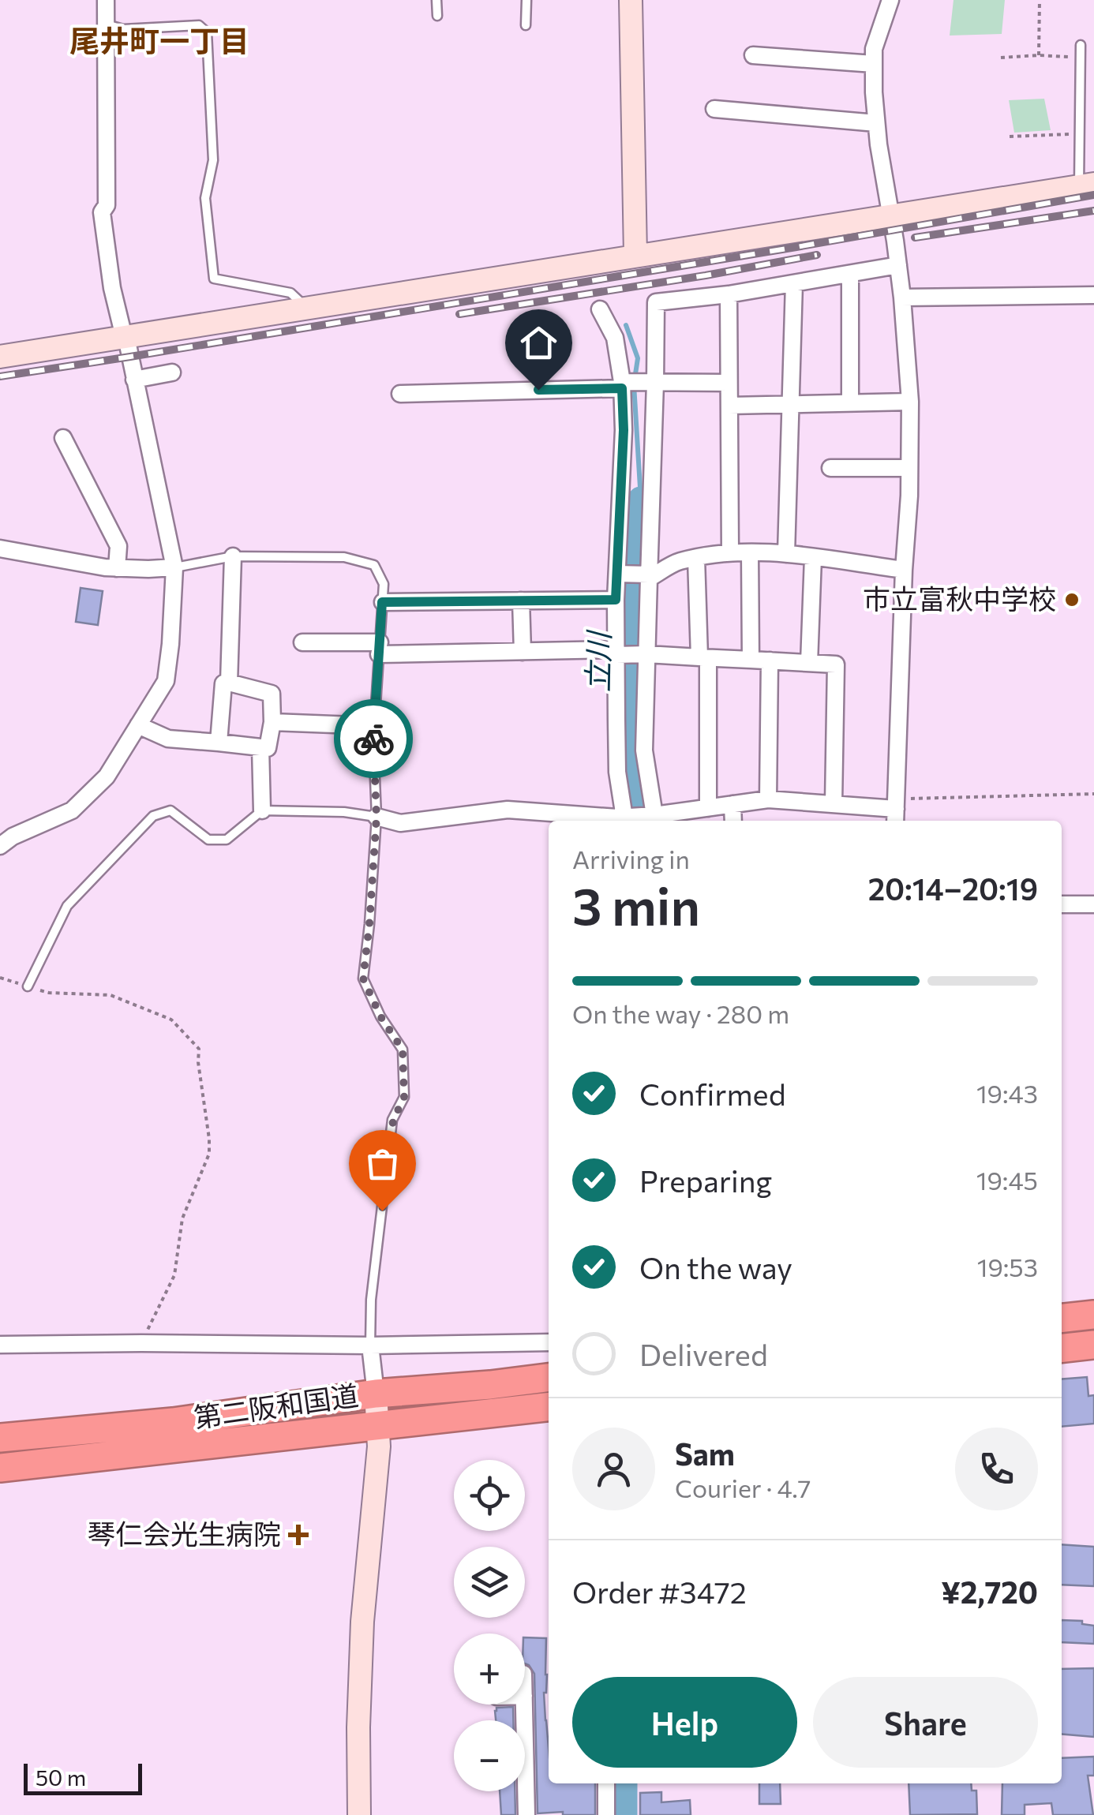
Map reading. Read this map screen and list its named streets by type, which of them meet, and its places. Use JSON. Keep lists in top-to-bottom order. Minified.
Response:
{"streets":{"highway":["第二阪和国道"]},"districts":["尾井町一丁目"],"water":["立川"],"places":{"other":["市立富秋中学校"],"health":["琴仁会光生病院"]},"scale_bar":"50 m","page":{"heading":["3 min","Arriving in","20:14–20:19"],"panel":["Sam","Courier · 4.7","Order #3472","¥2,720"],"bar":"On the way · 280 m","list":[["Confirmed","19:43"],["Preparing","19:45"],["On the way","19:53"],"Delivered"],"map_buttons":["+","−"],"buttons":["Help","Share"],"scale":"50 m"}}
